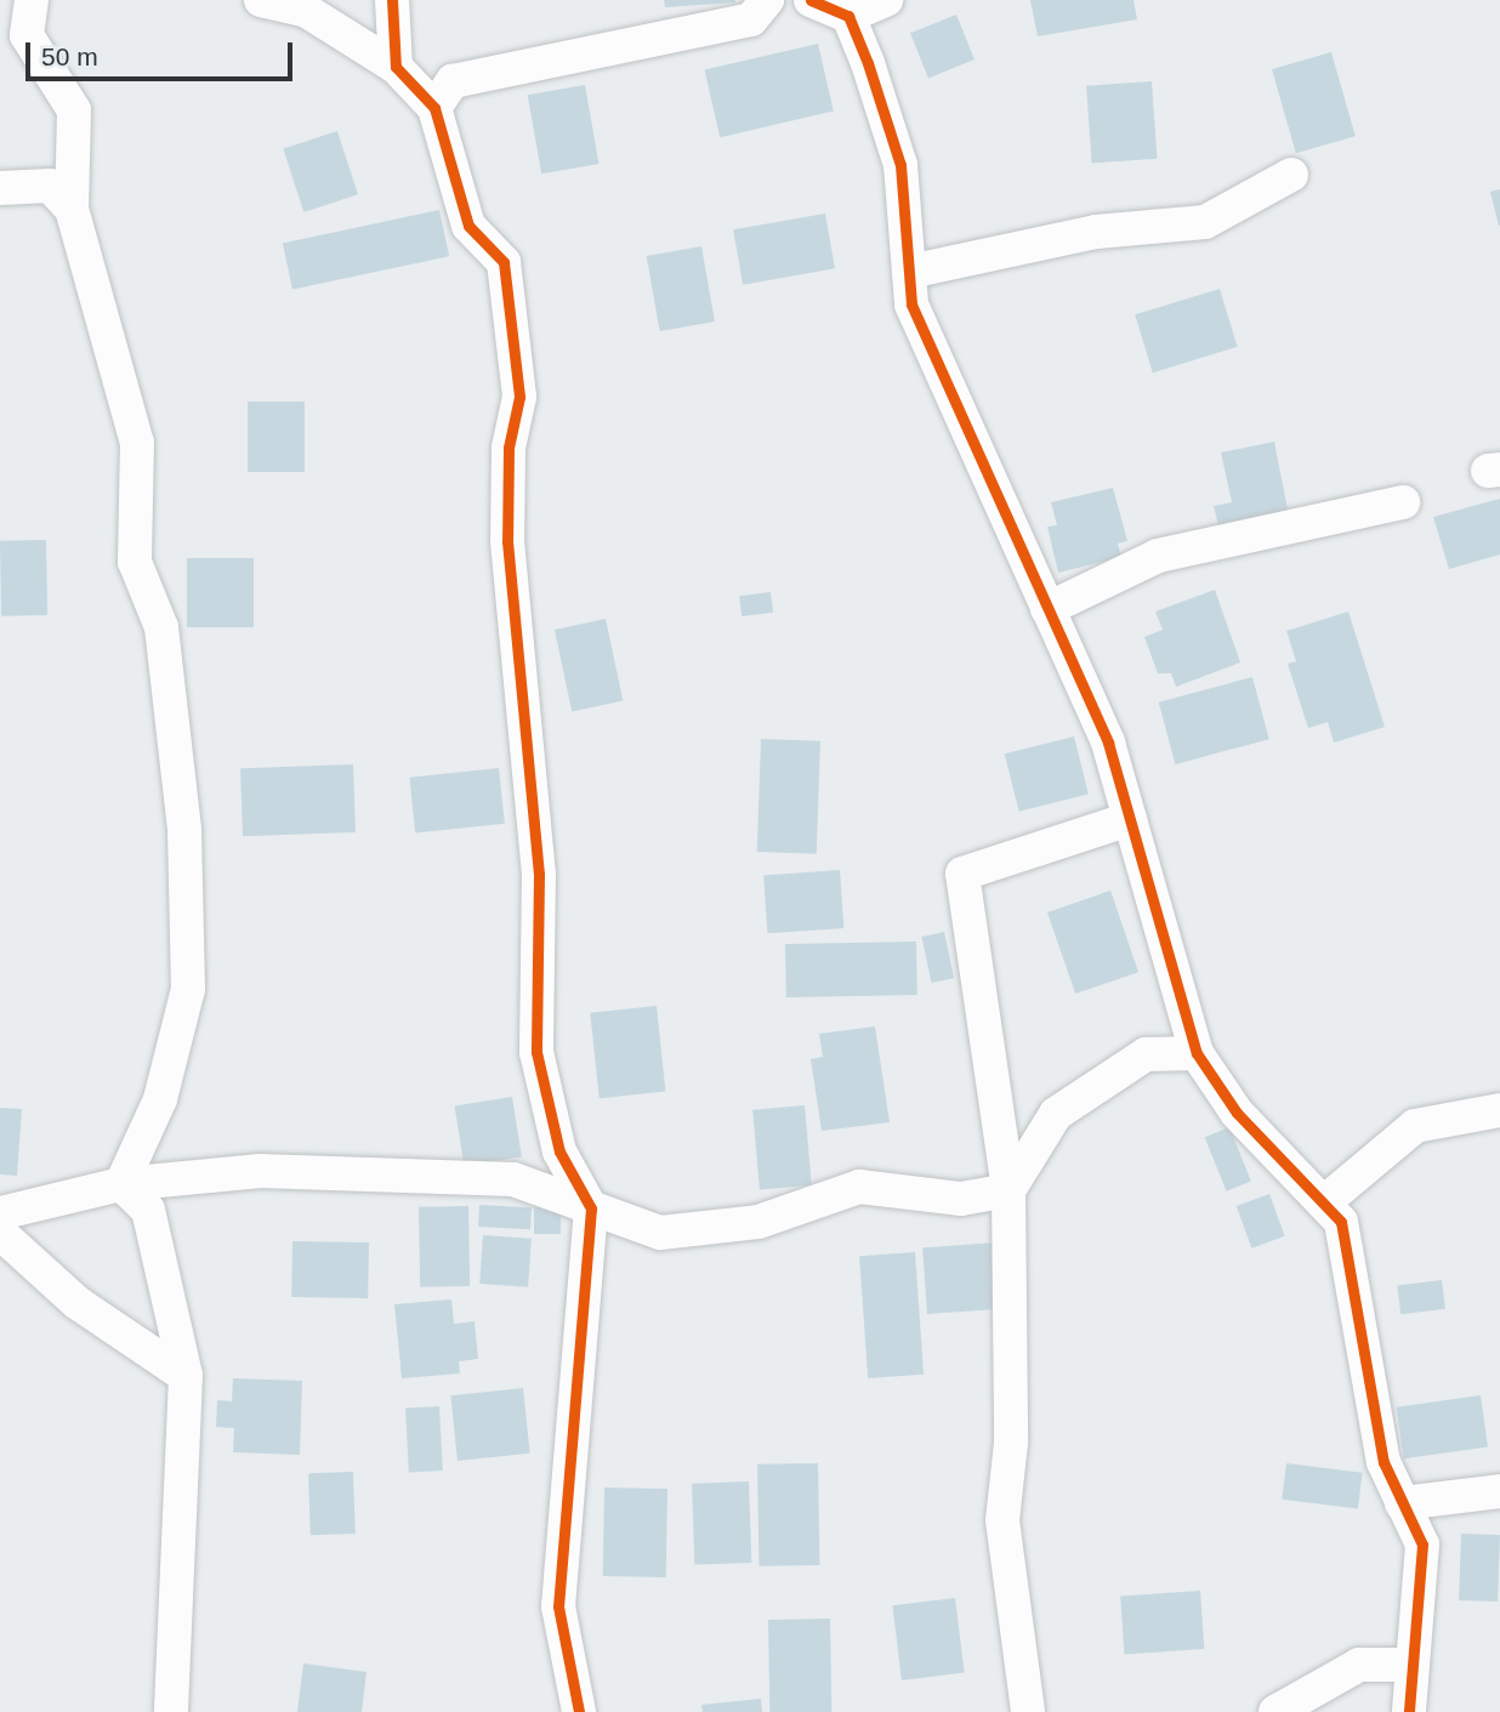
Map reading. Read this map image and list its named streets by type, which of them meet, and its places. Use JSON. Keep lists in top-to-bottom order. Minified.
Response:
{"scale_bar":"50 m"}
